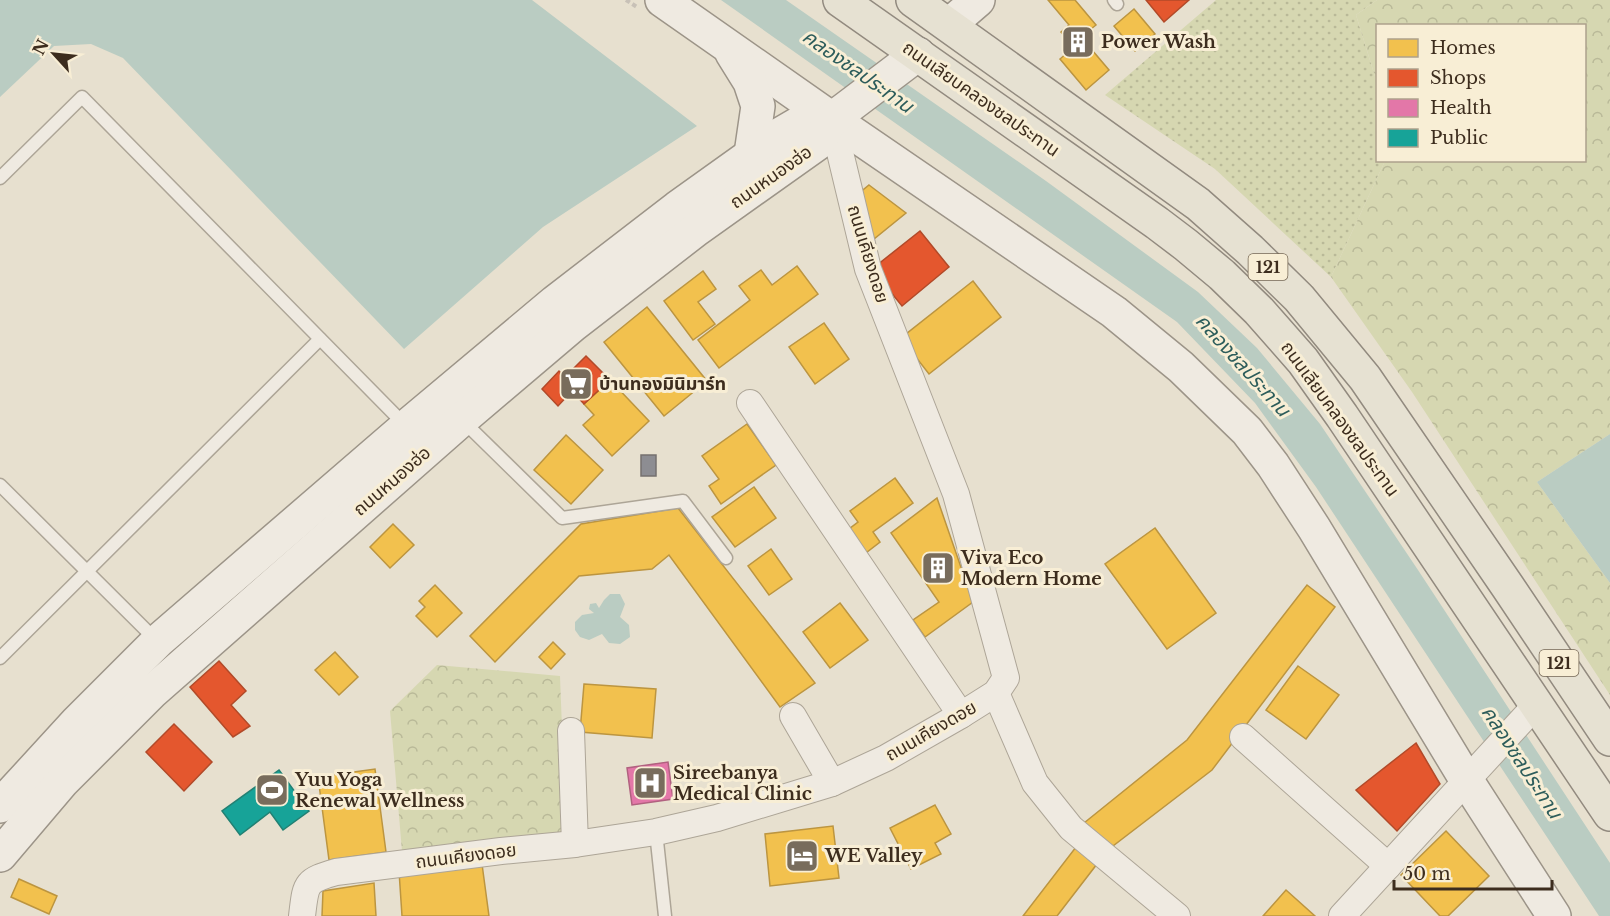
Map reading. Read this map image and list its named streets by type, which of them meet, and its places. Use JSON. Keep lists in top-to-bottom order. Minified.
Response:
{"streets":{"main road":["ถนนเลียบคลองชลประทาน","121"],"street":["ถนนหนองฮ่อ","ถนนเคียงดอย"]},"crossings":[["ถนนหนองฮ่อ","ถนนเคียงดอย"]],"water":["คลองชลประทาน"],"places":{"building":["Power Wash","Viva Eco Modern Home"],"supermarket":["บ้านทองมินิมาร์ท"],"hospital":["Sireebanya Medical Clinic"],"sports":["Yuu Yoga Renewal Wellness"],"hotel":["WE Valley"]},"legend":["Homes","Shops","Health","Public"],"scale_bar":"50 m","north":"top left"}
